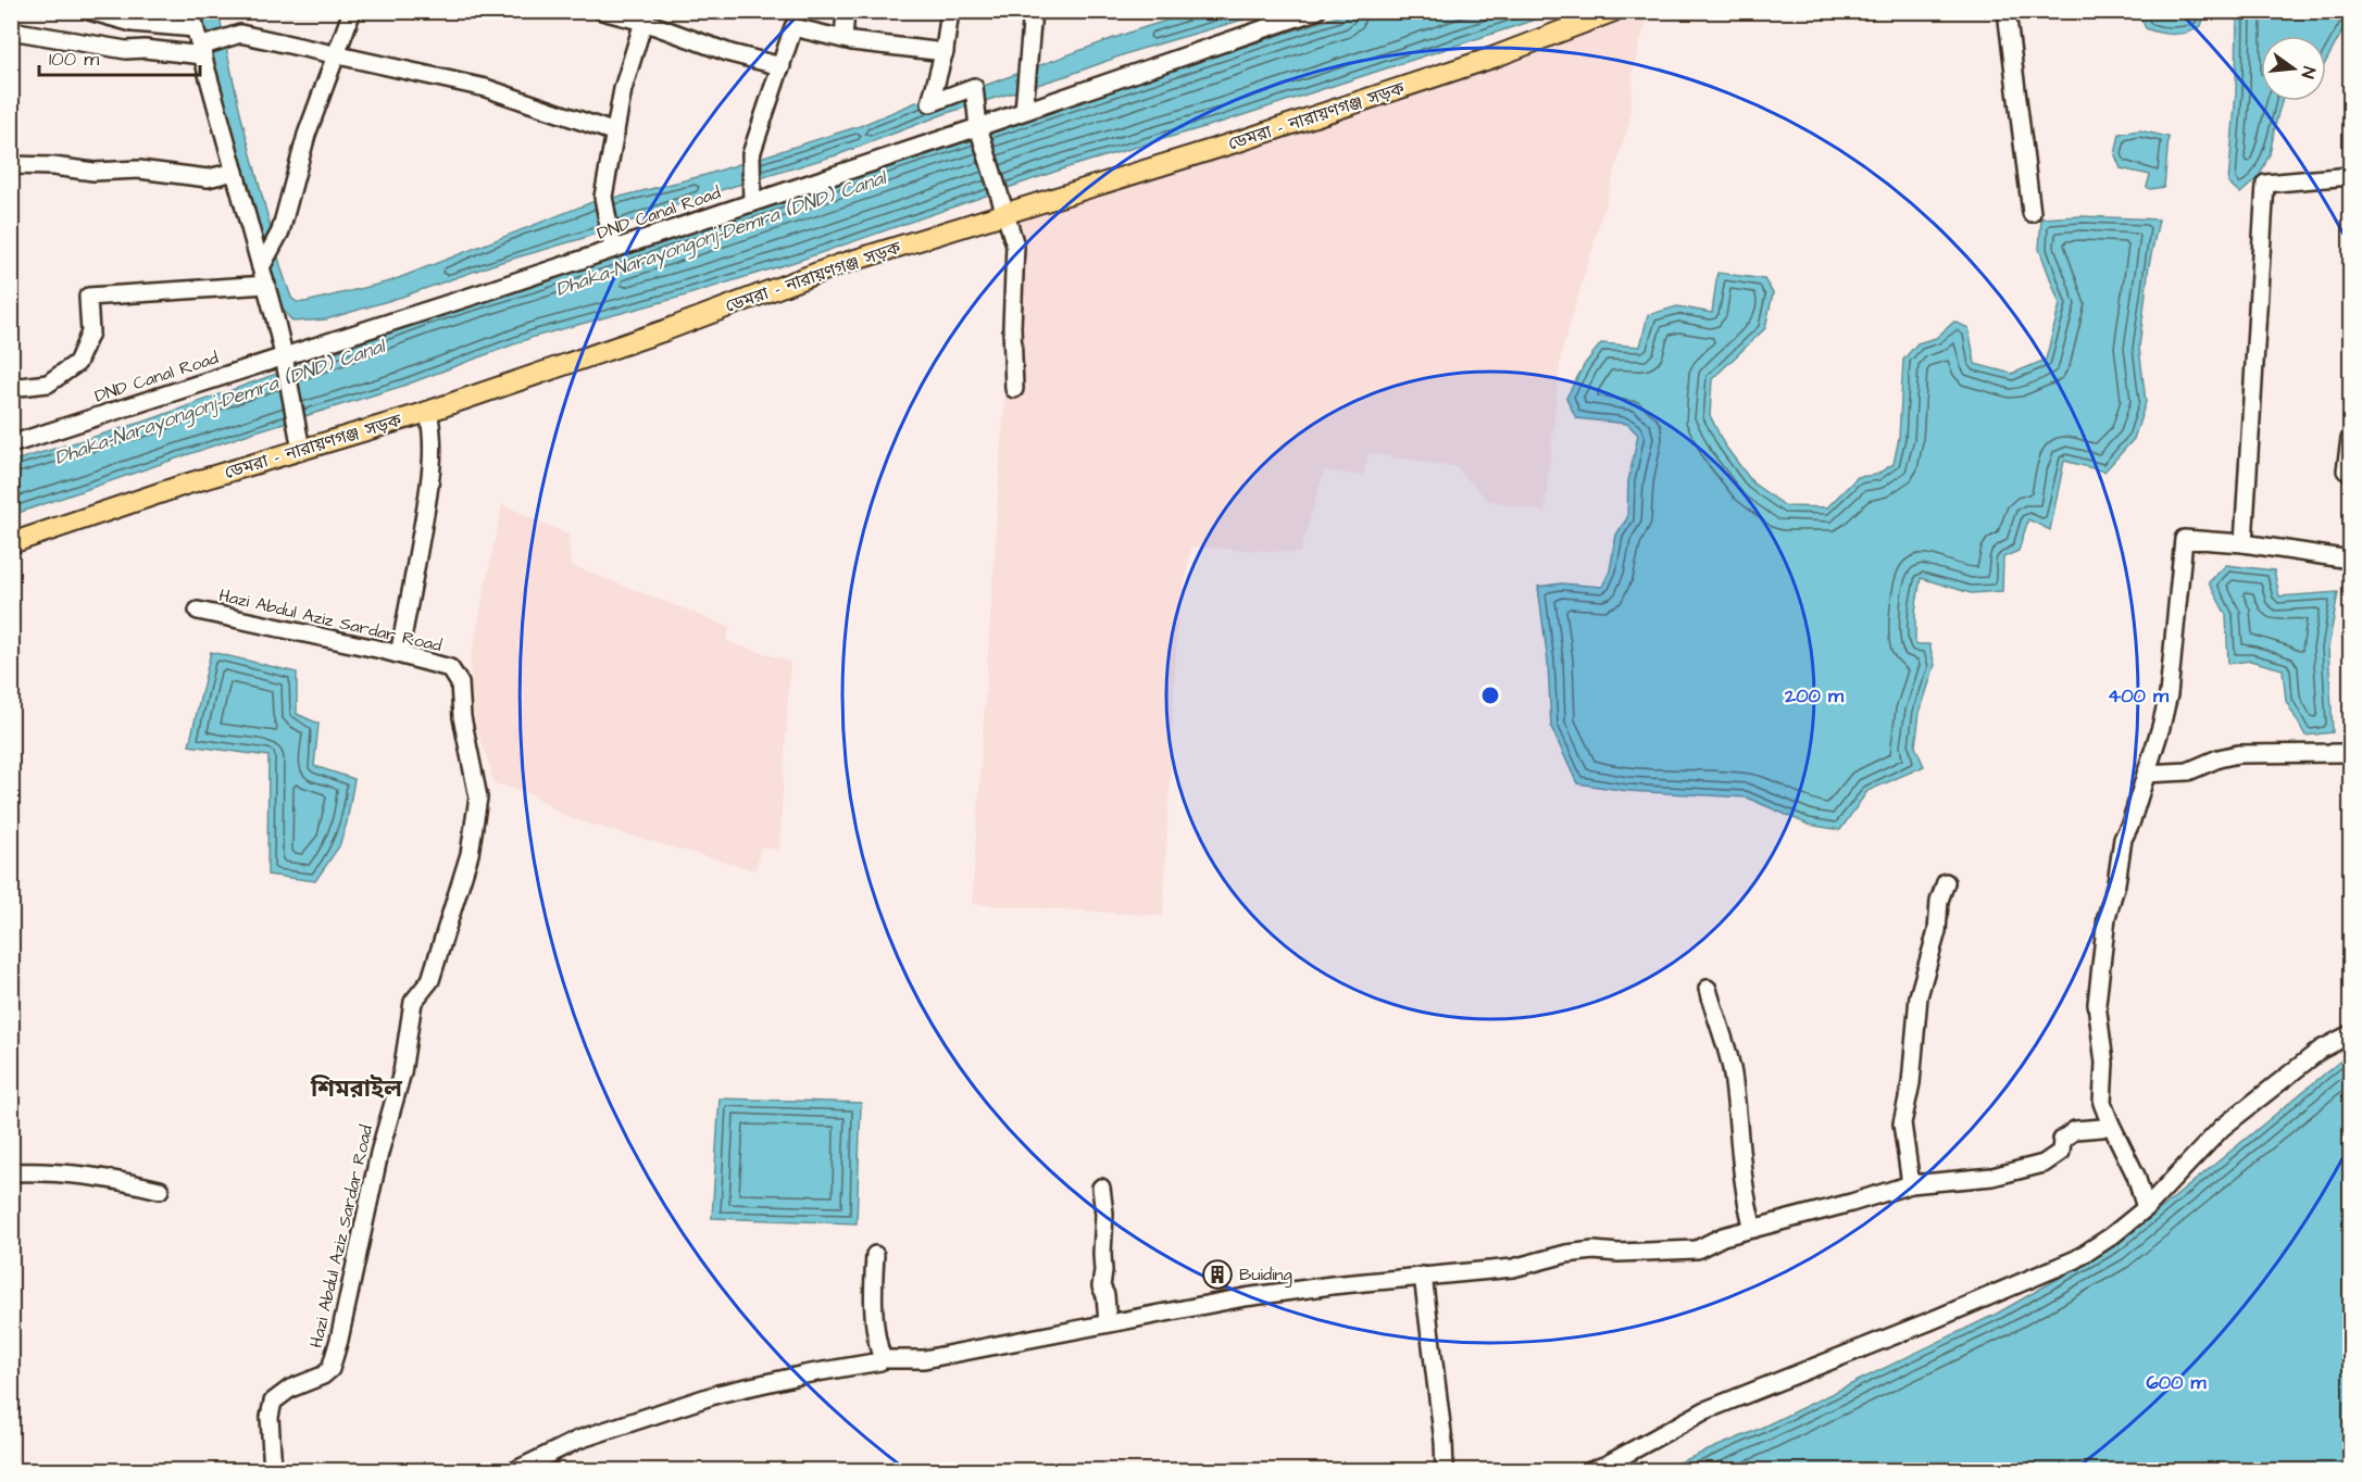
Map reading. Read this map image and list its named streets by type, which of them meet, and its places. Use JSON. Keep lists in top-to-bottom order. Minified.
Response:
{"streets":{"main road":["ডেমরা - নারায়ণগঞ্জ সড়ক"],"street":["DND Canal Road","Hazi Abdul Aziz Sardar Road"]},"districts":["শিমরাইল"],"water":["Dhaka-Narayongonj-Demra (DND) Canal"],"places":{"building":["Buiding"]},"scale_bar":"100 m","north":"right","rings":["200 m","400 m","600 m"]}
